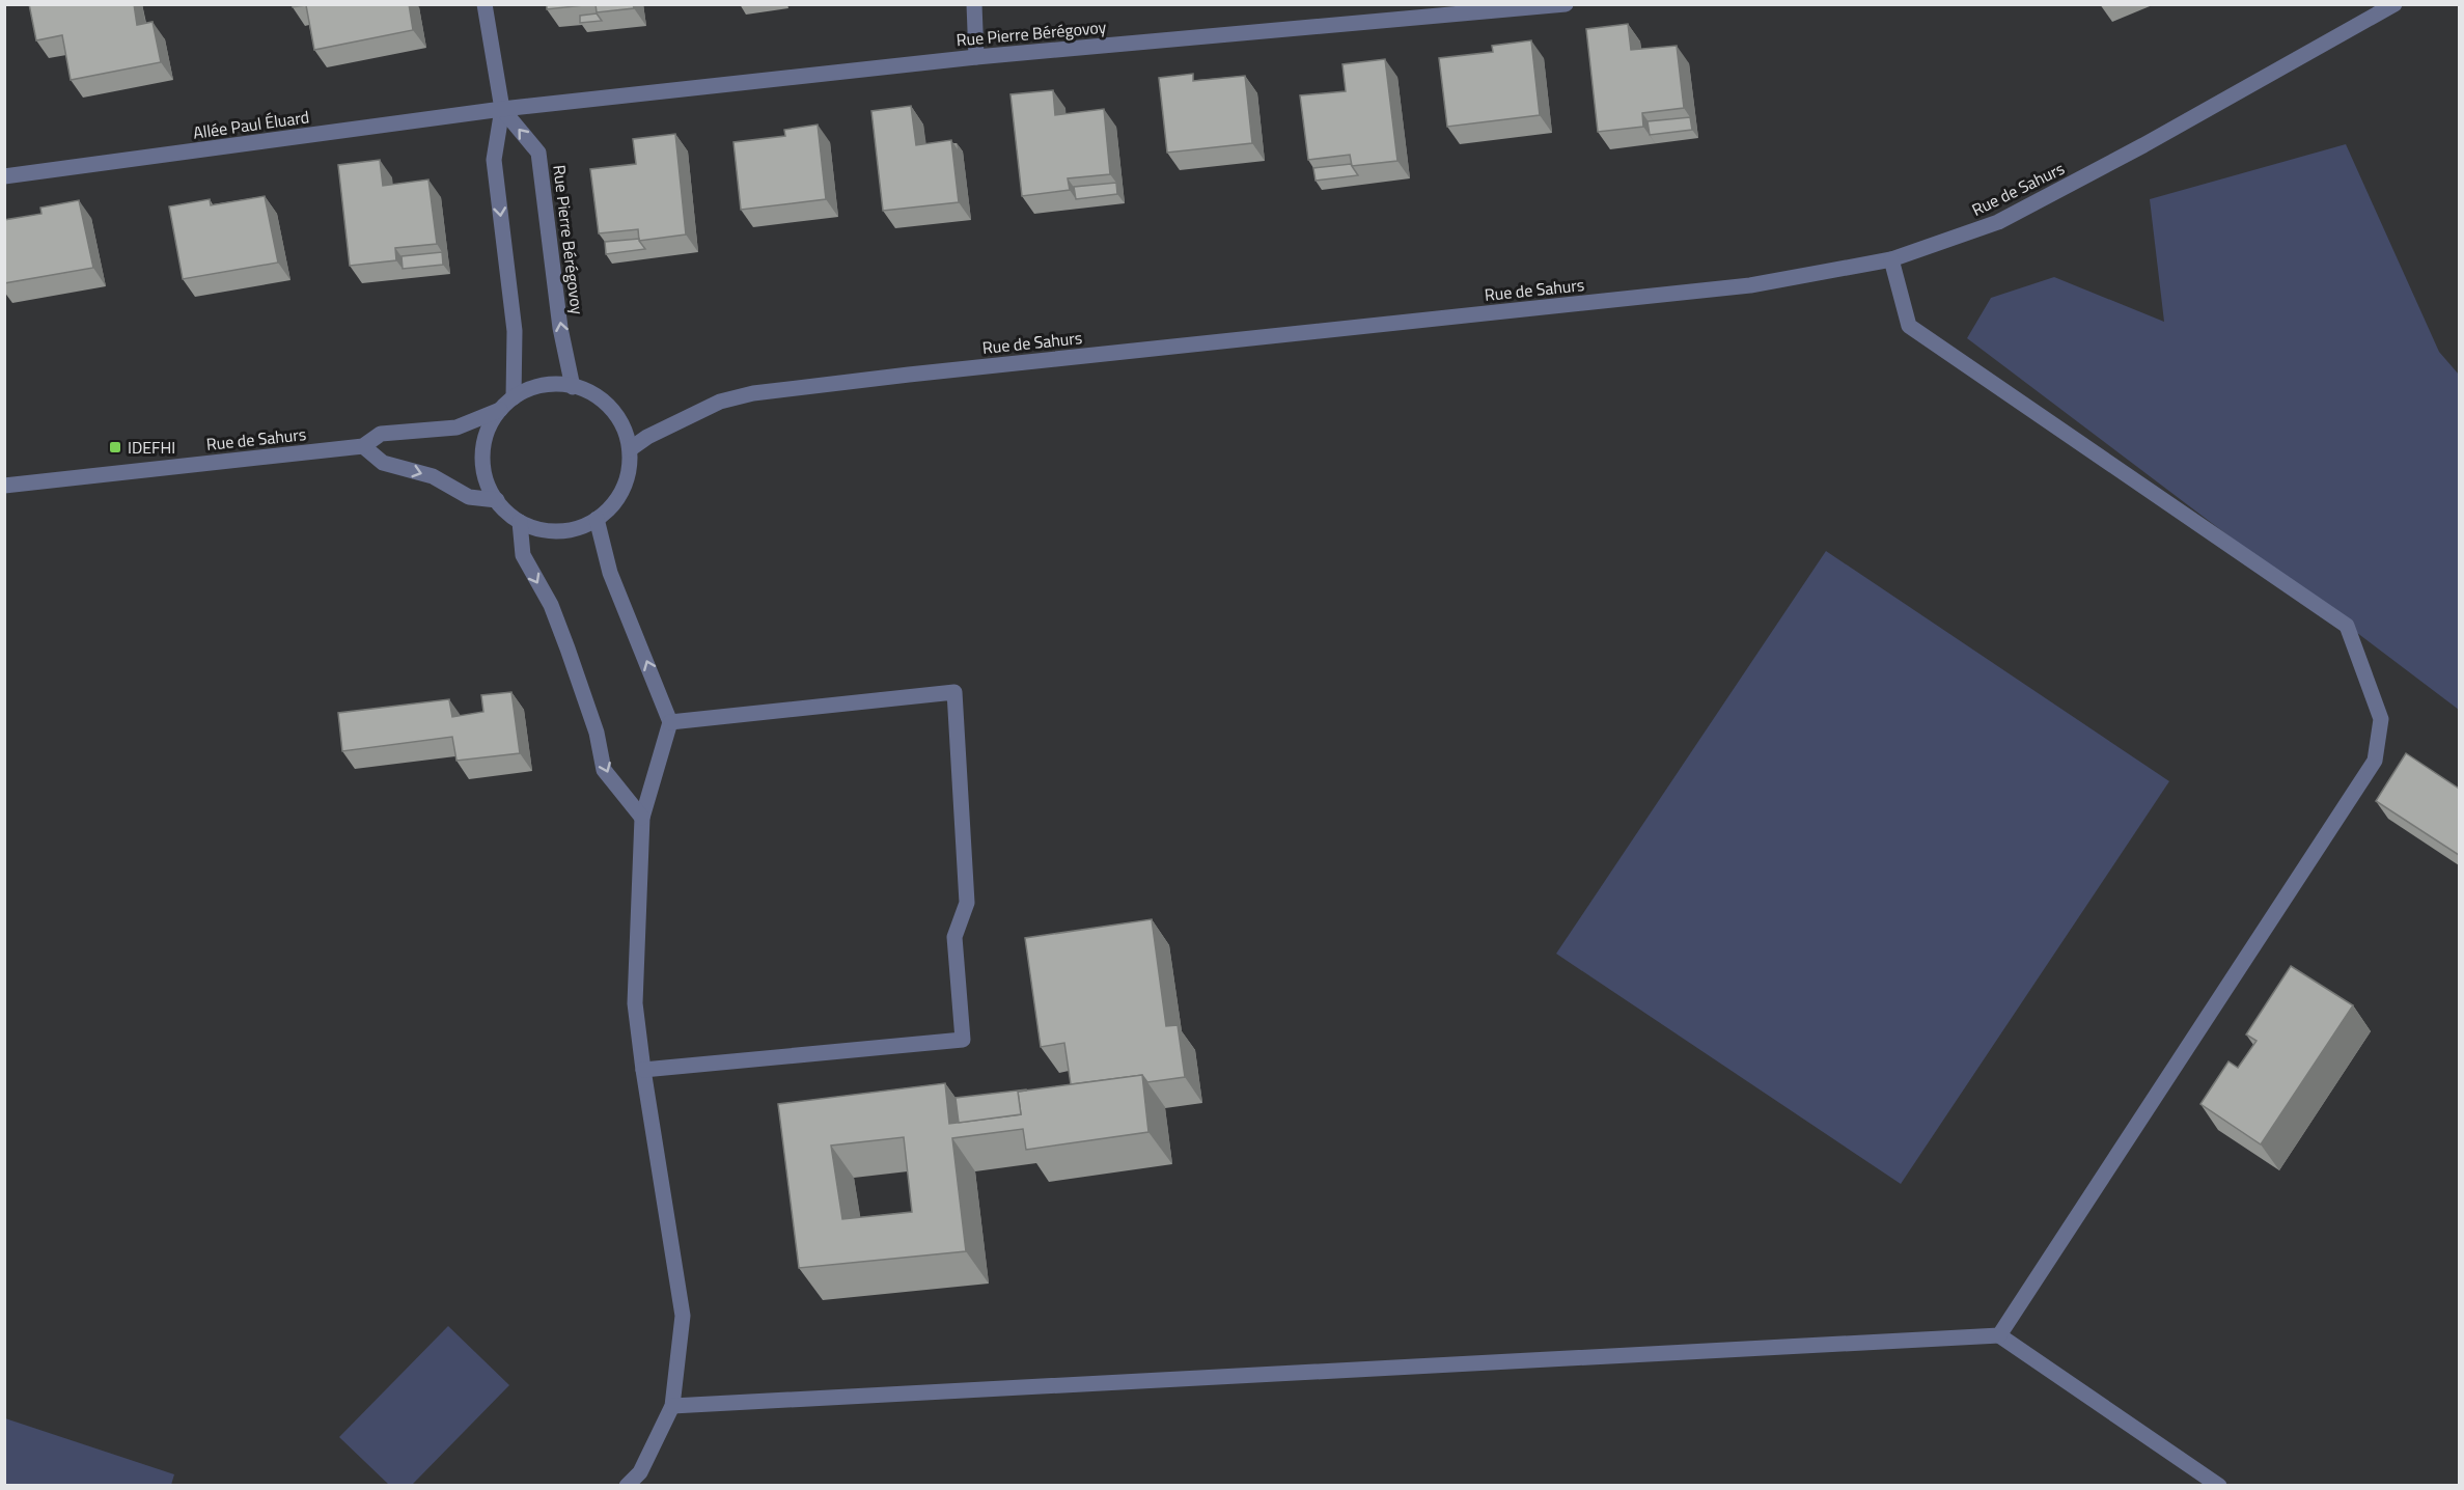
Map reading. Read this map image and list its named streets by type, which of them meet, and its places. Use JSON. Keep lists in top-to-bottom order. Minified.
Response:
{"streets":{"street":["Rue Pierre Bérégovoy","Allée Paul Éluard","Rue de Sahurs"]},"crossings":[["Rue Pierre Bérégovoy","Allée Paul Éluard"],["Rue Pierre Bérégovoy","Rue de Sahurs"]],"places":{"transit":["IDEFHI"]}}
